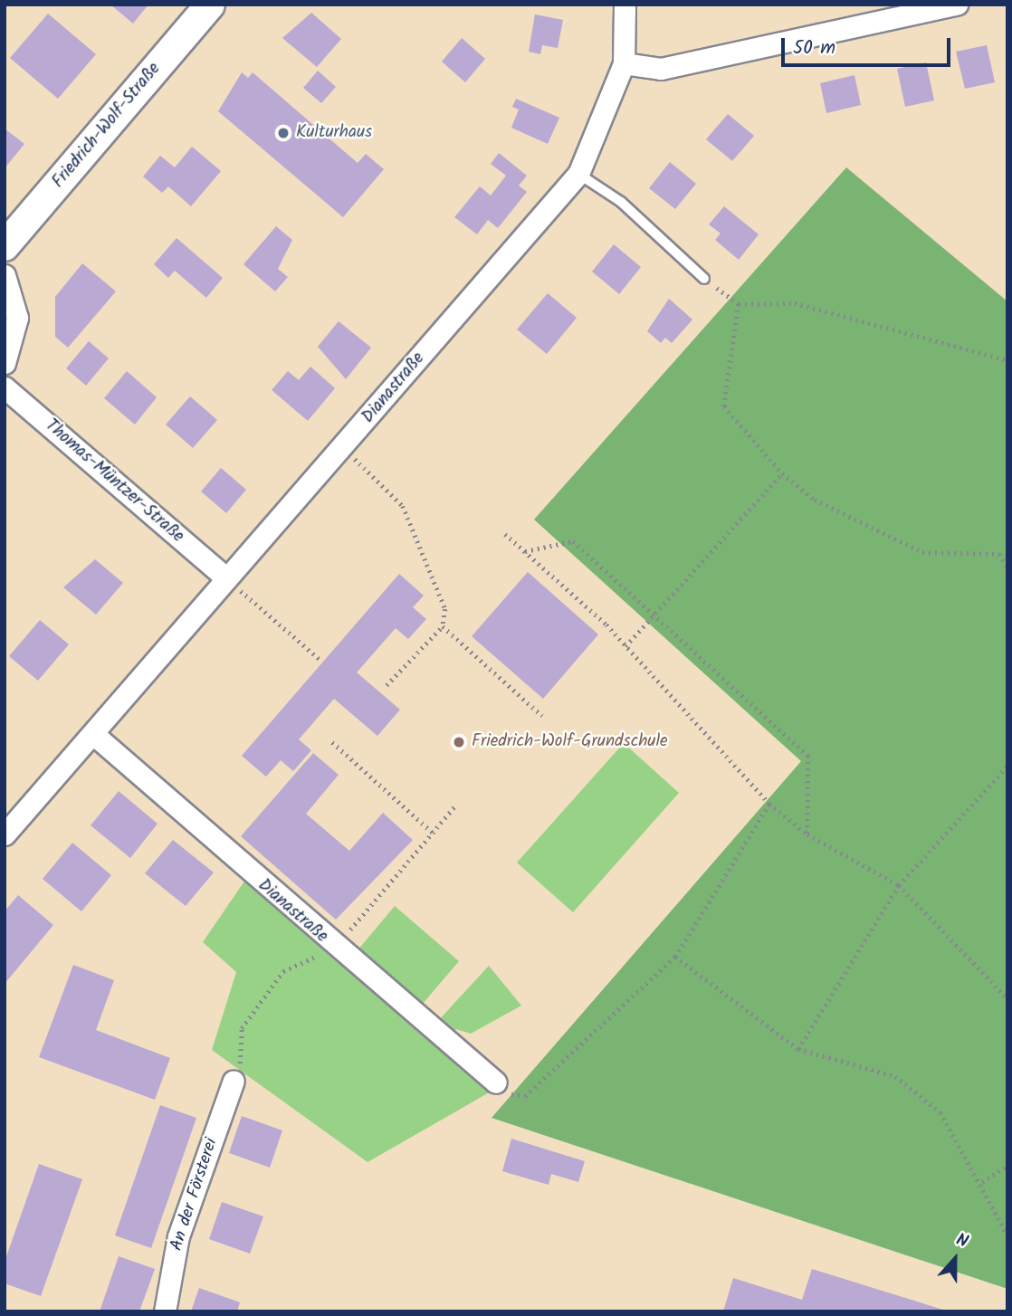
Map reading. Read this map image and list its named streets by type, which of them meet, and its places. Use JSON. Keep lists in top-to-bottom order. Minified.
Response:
{"streets":{"street":["Friedrich-Wolf-Straße","Dianastraße","Thomas-Müntzer-Straße","An der Försterei"]},"crossings":[["Dianastraße","Thomas-Müntzer-Straße"]],"places":["Kulturhaus","Friedrich-Wolf-Grundschule"],"scale_bar":"50 m","north":"top"}
